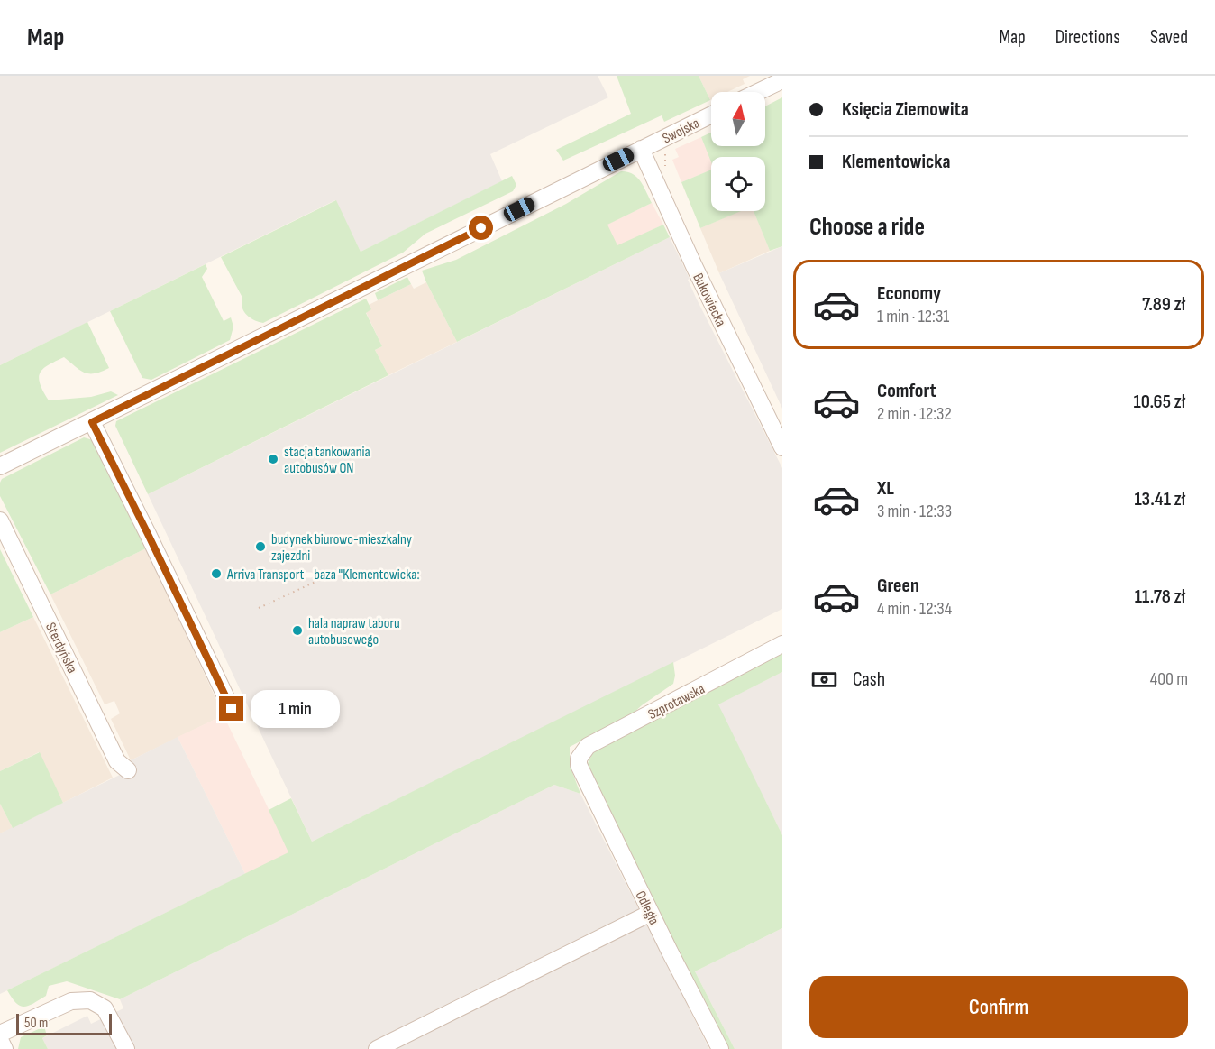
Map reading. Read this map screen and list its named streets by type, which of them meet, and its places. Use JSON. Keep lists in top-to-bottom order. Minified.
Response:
{"streets":{"street":["Swojska","Bukowiecka","Sterdyńska","Szprotawska","Odległa"]},"crossings":[["Swojska","Bukowiecka"],["Szprotawska","Odległa"]],"places":["stacja tankowania autobusów ON","budynek biurowo-mieszkalny zajezdni","Arriva Transport - baza \"Klementowicka:","hala napraw taboru autobusowego"],"scale_bar":"50 m","north":"top","page":{"header":"Map","nav":["Map","Directions","Saved"],"banner":["Księcia Ziemowita","Klementowicka"],"heading":"Choose a ride","list":[{"name":"Economy","note":"1 min · 12:31","value":"7.89 zł"},{"name":"Comfort","note":"2 min · 12:32","value":"10.65 zł"},{"name":"XL","note":"3 min · 12:33","value":"13.41 zł"},{"name":"Green","note":"4 min · 12:34","value":"11.78 zł"}],"pay":["Cash","400 m"],"bubble":"1 min","buttons":"Confirm","scale":"50 m"}}
